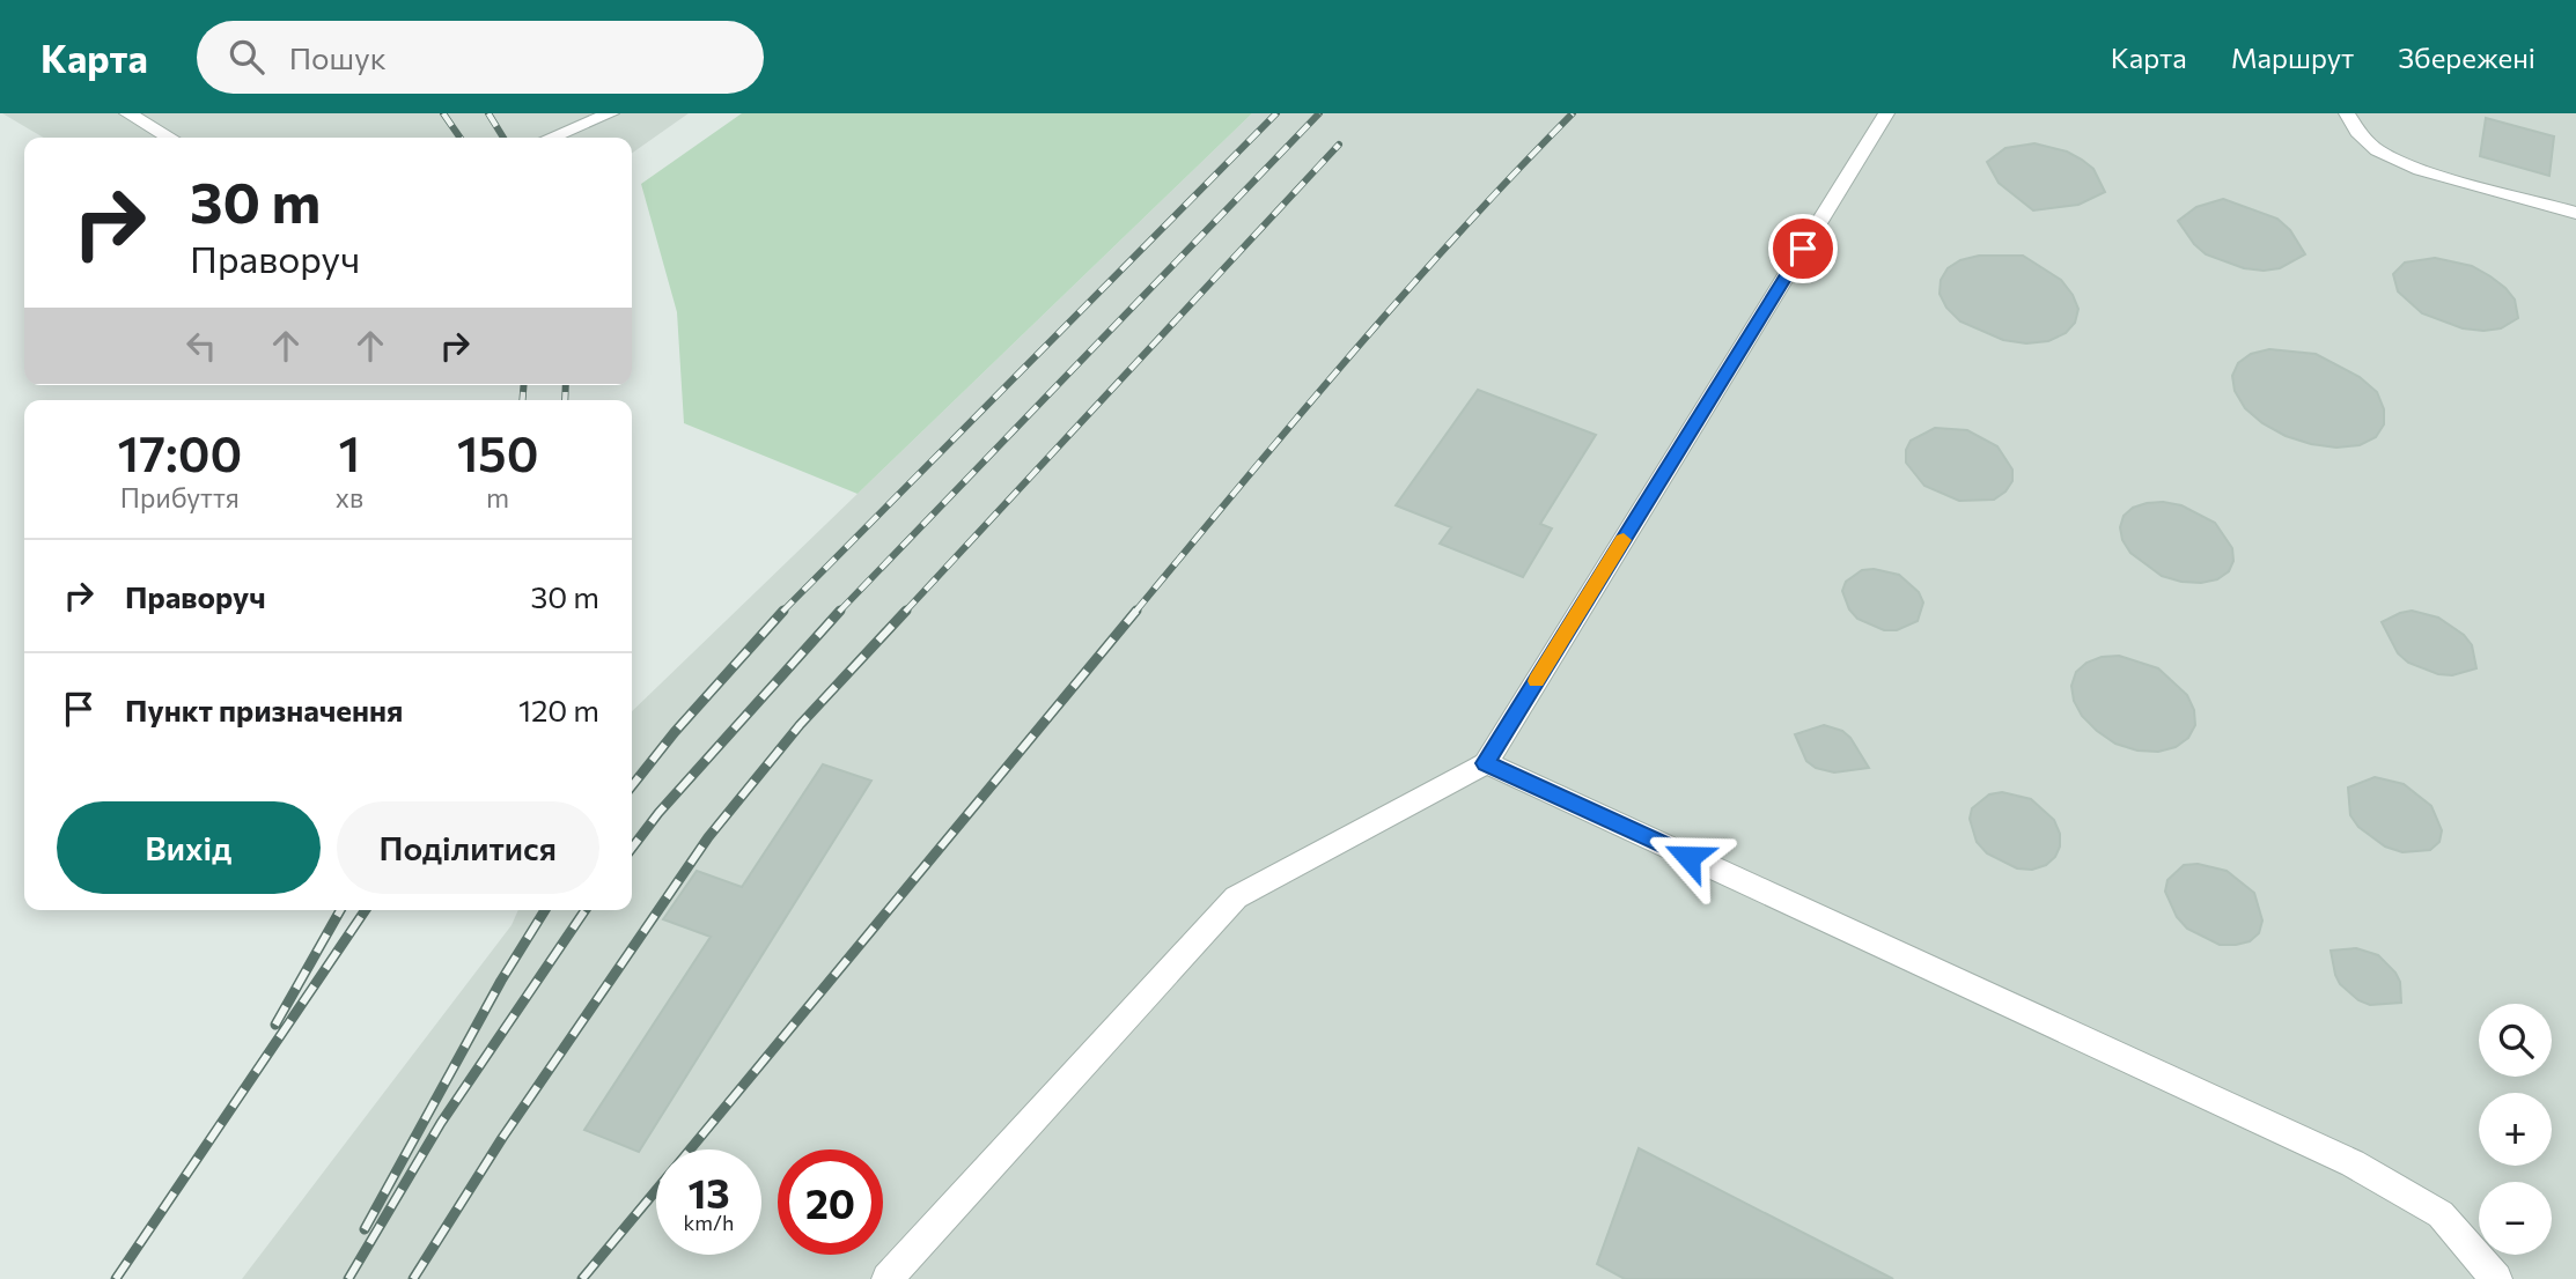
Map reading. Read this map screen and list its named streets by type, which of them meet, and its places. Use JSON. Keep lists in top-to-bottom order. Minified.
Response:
{"page":{"header":"Карта","search":"Пошук","nav":["Карта","Маршрут","Збережені"],"turn":["30 m","Праворуч"],"eta":["17:00","Прибуття","1","хв","150","m"],"list":[{"name":"Праворуч","value":"30 m"},{"name":"Пункт призначення","value":"120 m"}],"buttons":["Вихід","Поділитися"],"map_buttons":["+","−"],"speed":"13 km/h","limit":"20"}}
